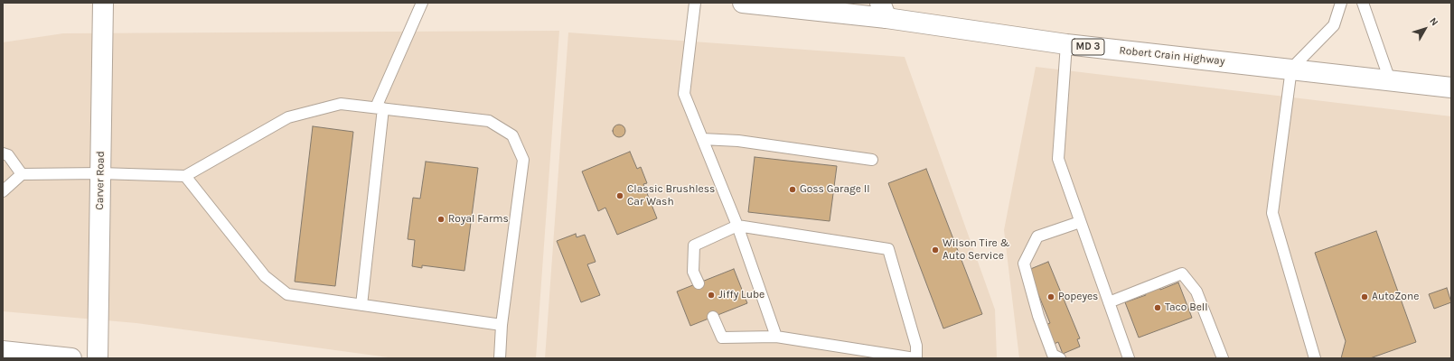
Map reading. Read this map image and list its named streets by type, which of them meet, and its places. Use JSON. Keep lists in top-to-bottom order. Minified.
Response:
{"streets":{"main road":["MD 3","Robert Crain Highway","Carver Road"]},"places":["Goss Garage II","Classic Brushless Car Wash","Royal Farms","Wilson Tire & Auto Service","Jiffy Lube","Popeyes","AutoZone","Taco Bell"],"north":"top right"}
